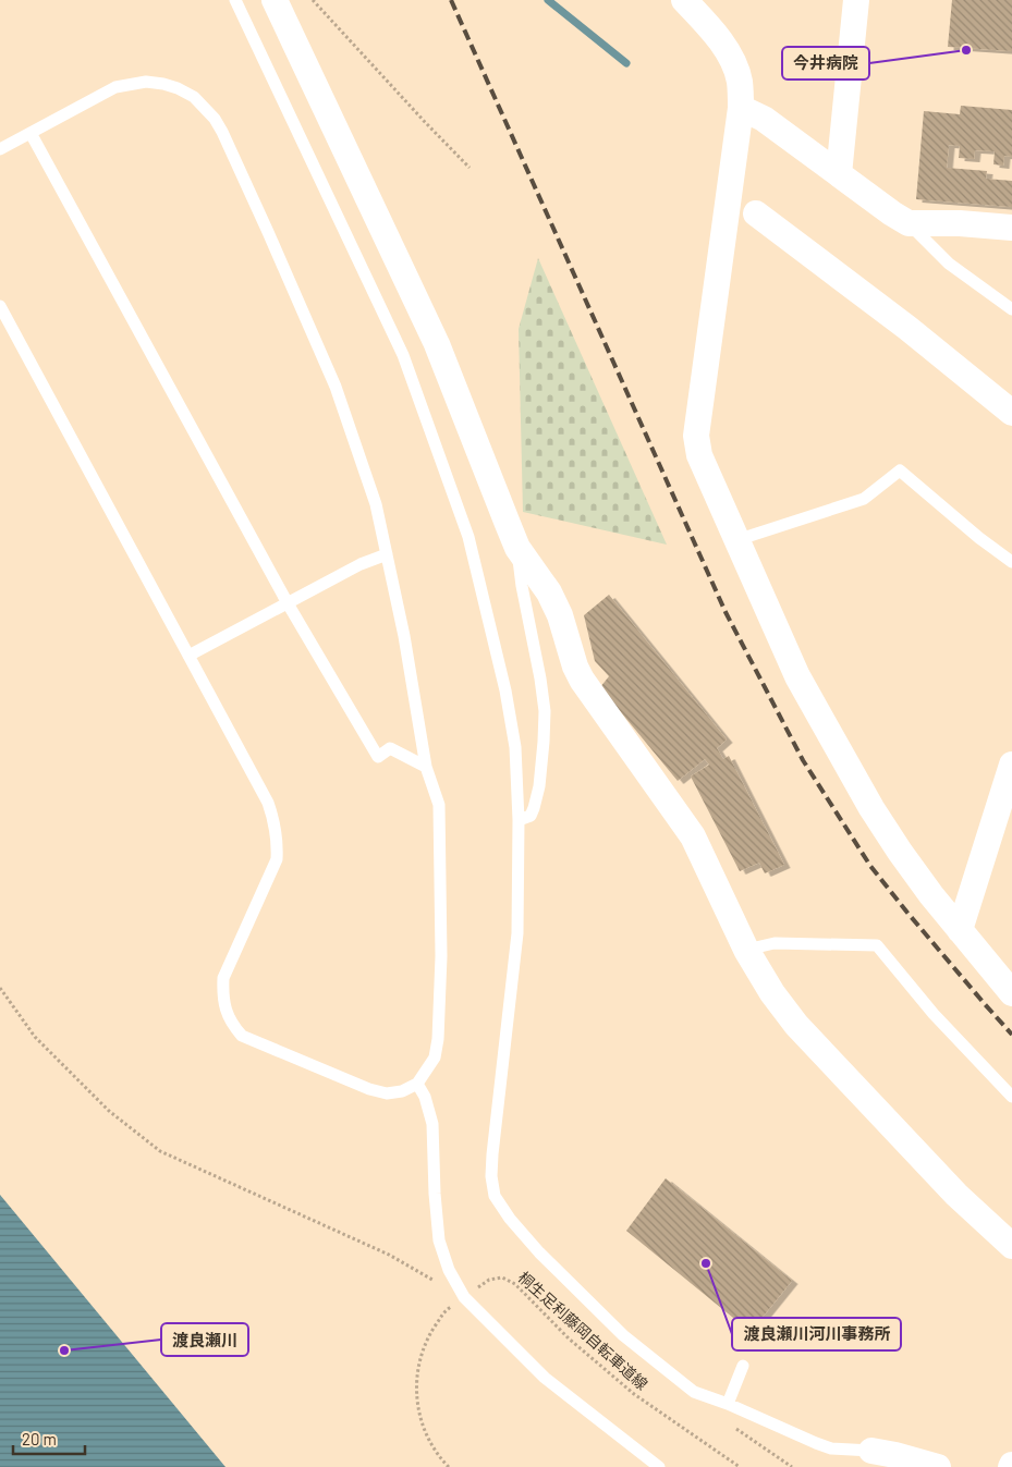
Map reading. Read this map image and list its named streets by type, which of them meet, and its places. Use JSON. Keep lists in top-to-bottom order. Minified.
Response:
{"streets":{"path":["桐生足利藤岡自転車道線"]},"places":["今井病院","渡良瀬川河川事務所","渡良瀬川"],"scale_bar":"20 m"}
